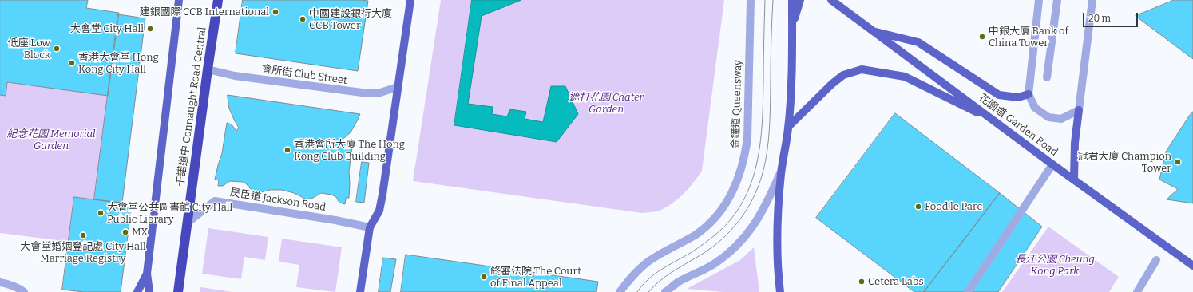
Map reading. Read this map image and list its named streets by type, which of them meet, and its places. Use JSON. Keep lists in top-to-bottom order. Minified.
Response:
{"streets":{"highway":["干諾道中 Connaught Road Central"],"main road":["花園道 Garden Road"],"street":["會所街 Club Street","金鐘道 Queensway","昃臣道 Jackson Road"]},"crossings":[["會所街 Club Street","干諾道中 Connaught Road Central"],["干諾道中 Connaught Road Central","昃臣道 Jackson Road"]],"parks":["遮打花園 Chater Garden","紀念花園 Memorial Garden","長江公園 Cheung Kong Park"],"places":["建銀國際 CCB International","中國建設銀行大廈 CCB Tower","大會堂 City Hall","中銀大廈 Bank of China Tower","低座 Low Block","香港大會堂 Hong Kong City Hall","香港會所大廈 The Hong Kong Club Building","冠君大廈 Champion Tower","Food le Parc","大會堂公共圖書館 City Hall Public Library","MX","大會堂婚姻登記處 City Hall Marriage Registry","終審法院 The Court of Final Appeal","Cetera Labs"],"scale_bar":"20 m"}
